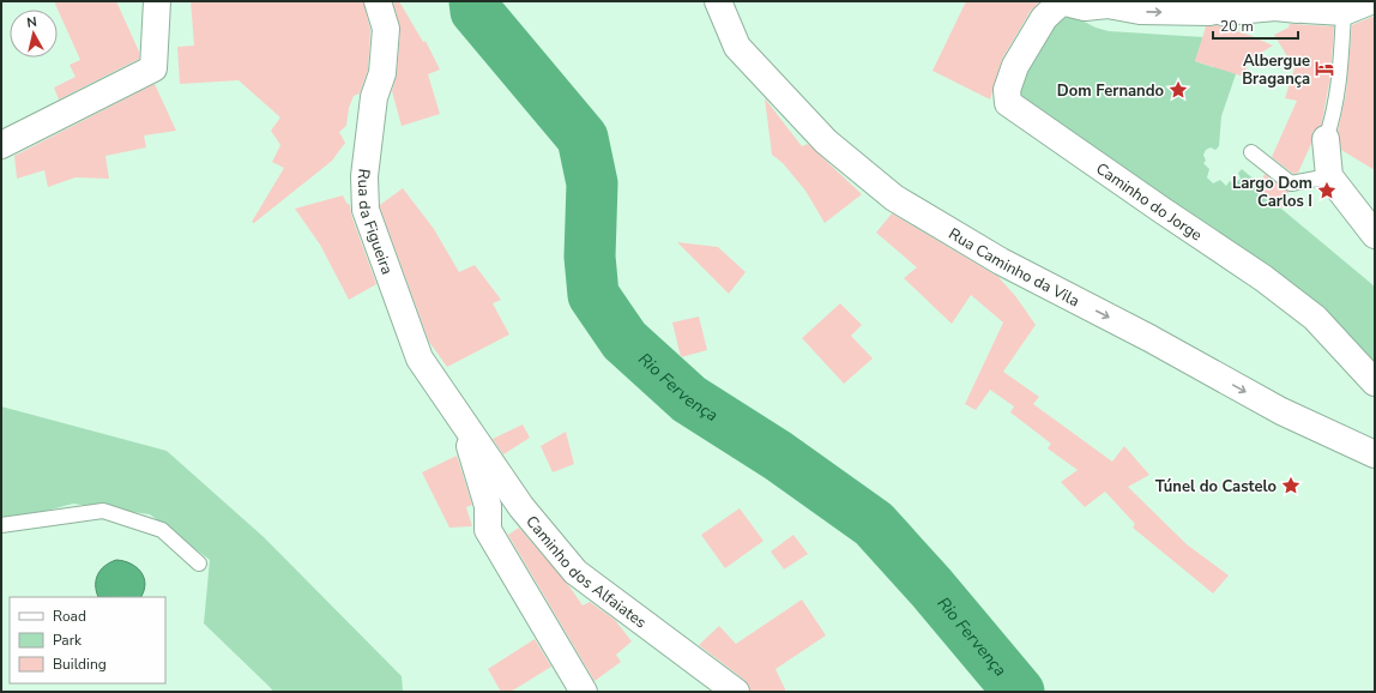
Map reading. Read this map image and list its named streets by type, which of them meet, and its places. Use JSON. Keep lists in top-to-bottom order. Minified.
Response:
{"streets":{"street":["Caminho do Jorge","Rua da Figueira","Rua Caminho da Vila","Caminho dos Alfaiates"]},"crossings":[["Rua da Figueira","Caminho dos Alfaiates"]],"one_way":["Rua Caminho da Vila"],"water":["Rio Fervença"],"places":{"hotel":["Albergue Bragança"],"place":["Dom Fernando","Largo Dom Carlos I","Túnel do Castelo"]},"legend":["Road","Park","Building"],"scale_bar":"20 m","north":"top"}
